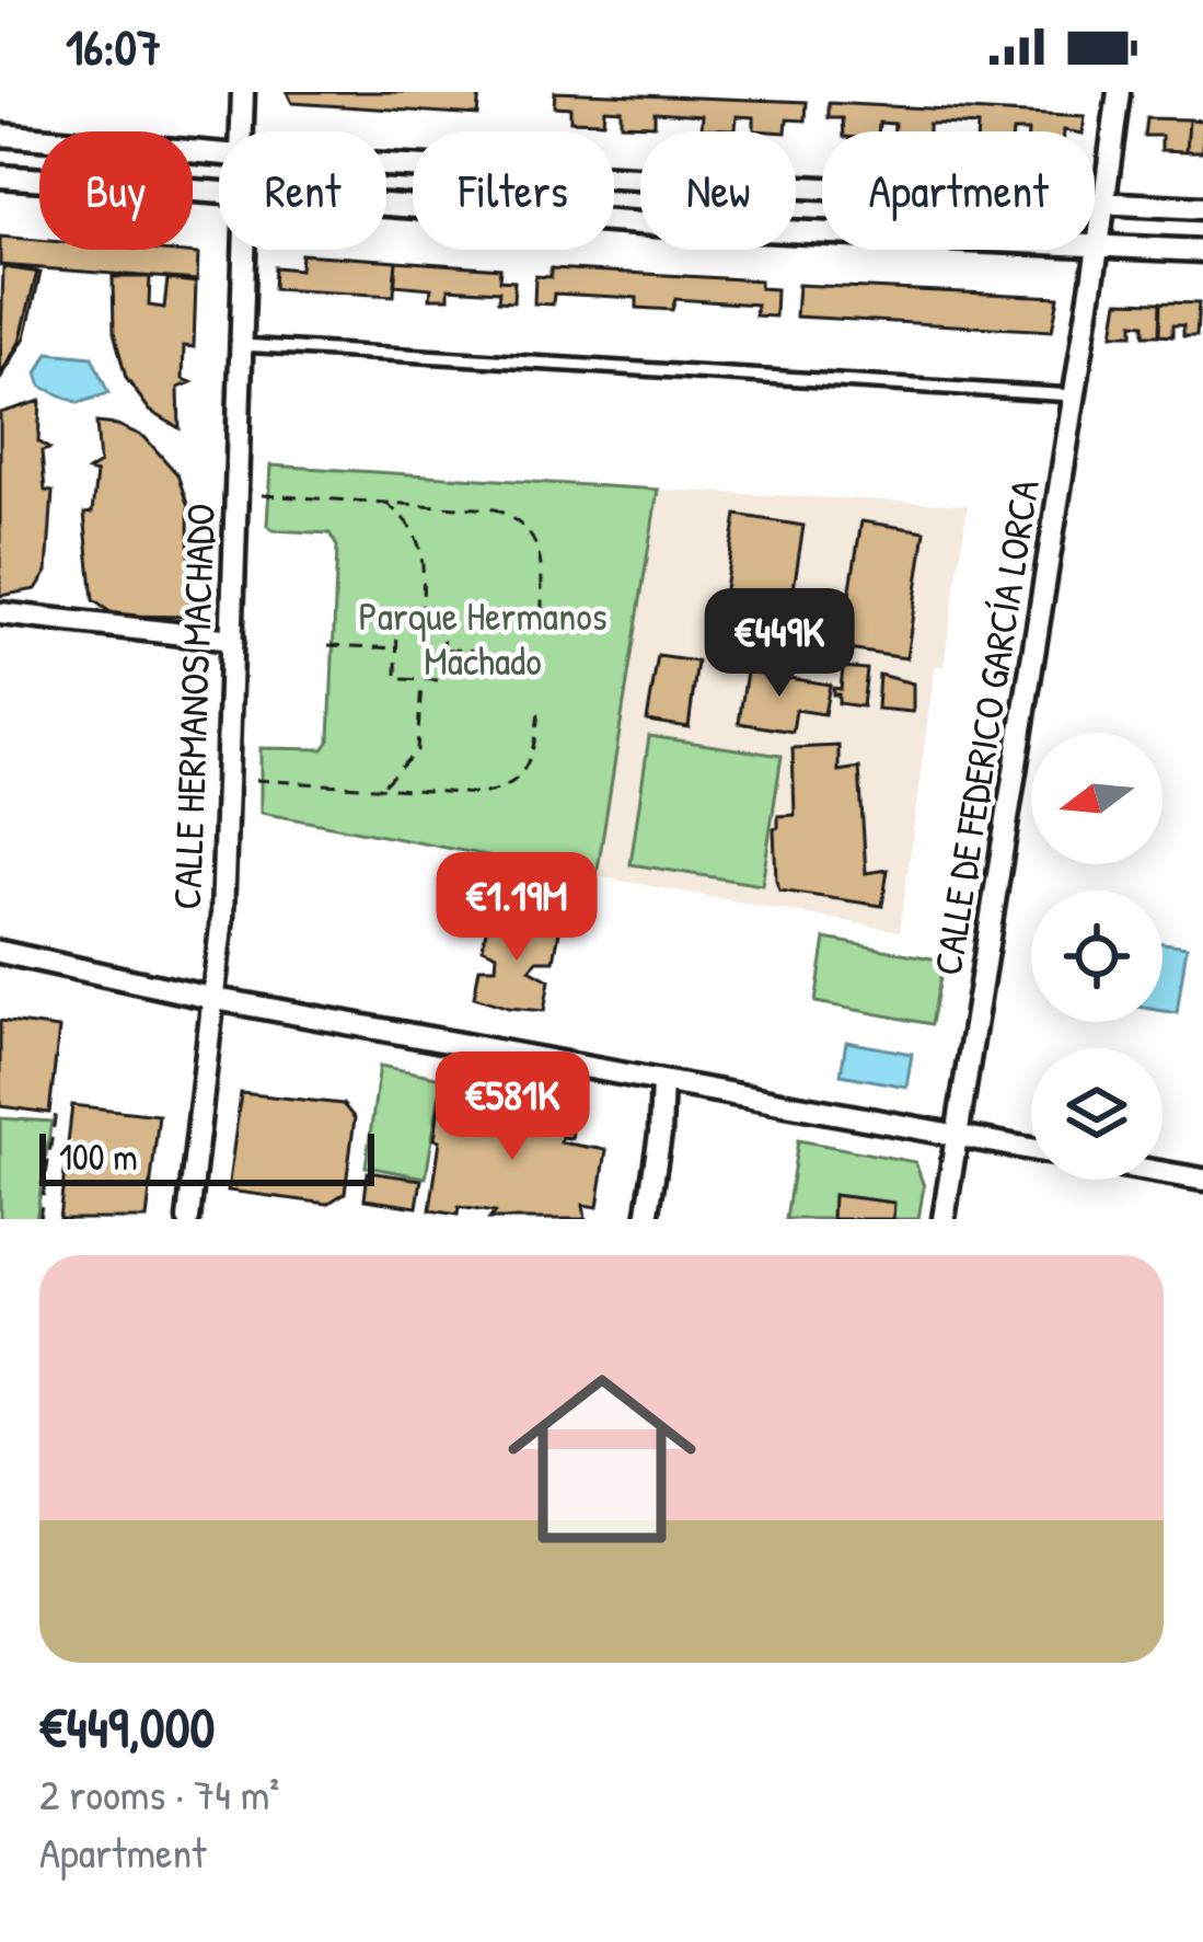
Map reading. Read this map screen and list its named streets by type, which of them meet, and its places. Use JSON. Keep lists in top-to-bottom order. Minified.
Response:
{"streets":{"street":["CALLE HERMANOS MACHADO","CALLE DE FEDERICO GARCÍA LORCA"]},"parks":["Parque Hermanos Machado"],"scale_bar":"100 m","north":"left","page":{"status":"16:07","chip":["Buy","Rent","Filters","New","Apartment"],"price":["€449K","€1.19M","€581K"],"scale":"100 m","list":[{"name":"€449,000","note":"2 rooms · 74 m² · Apartment"}]}}
